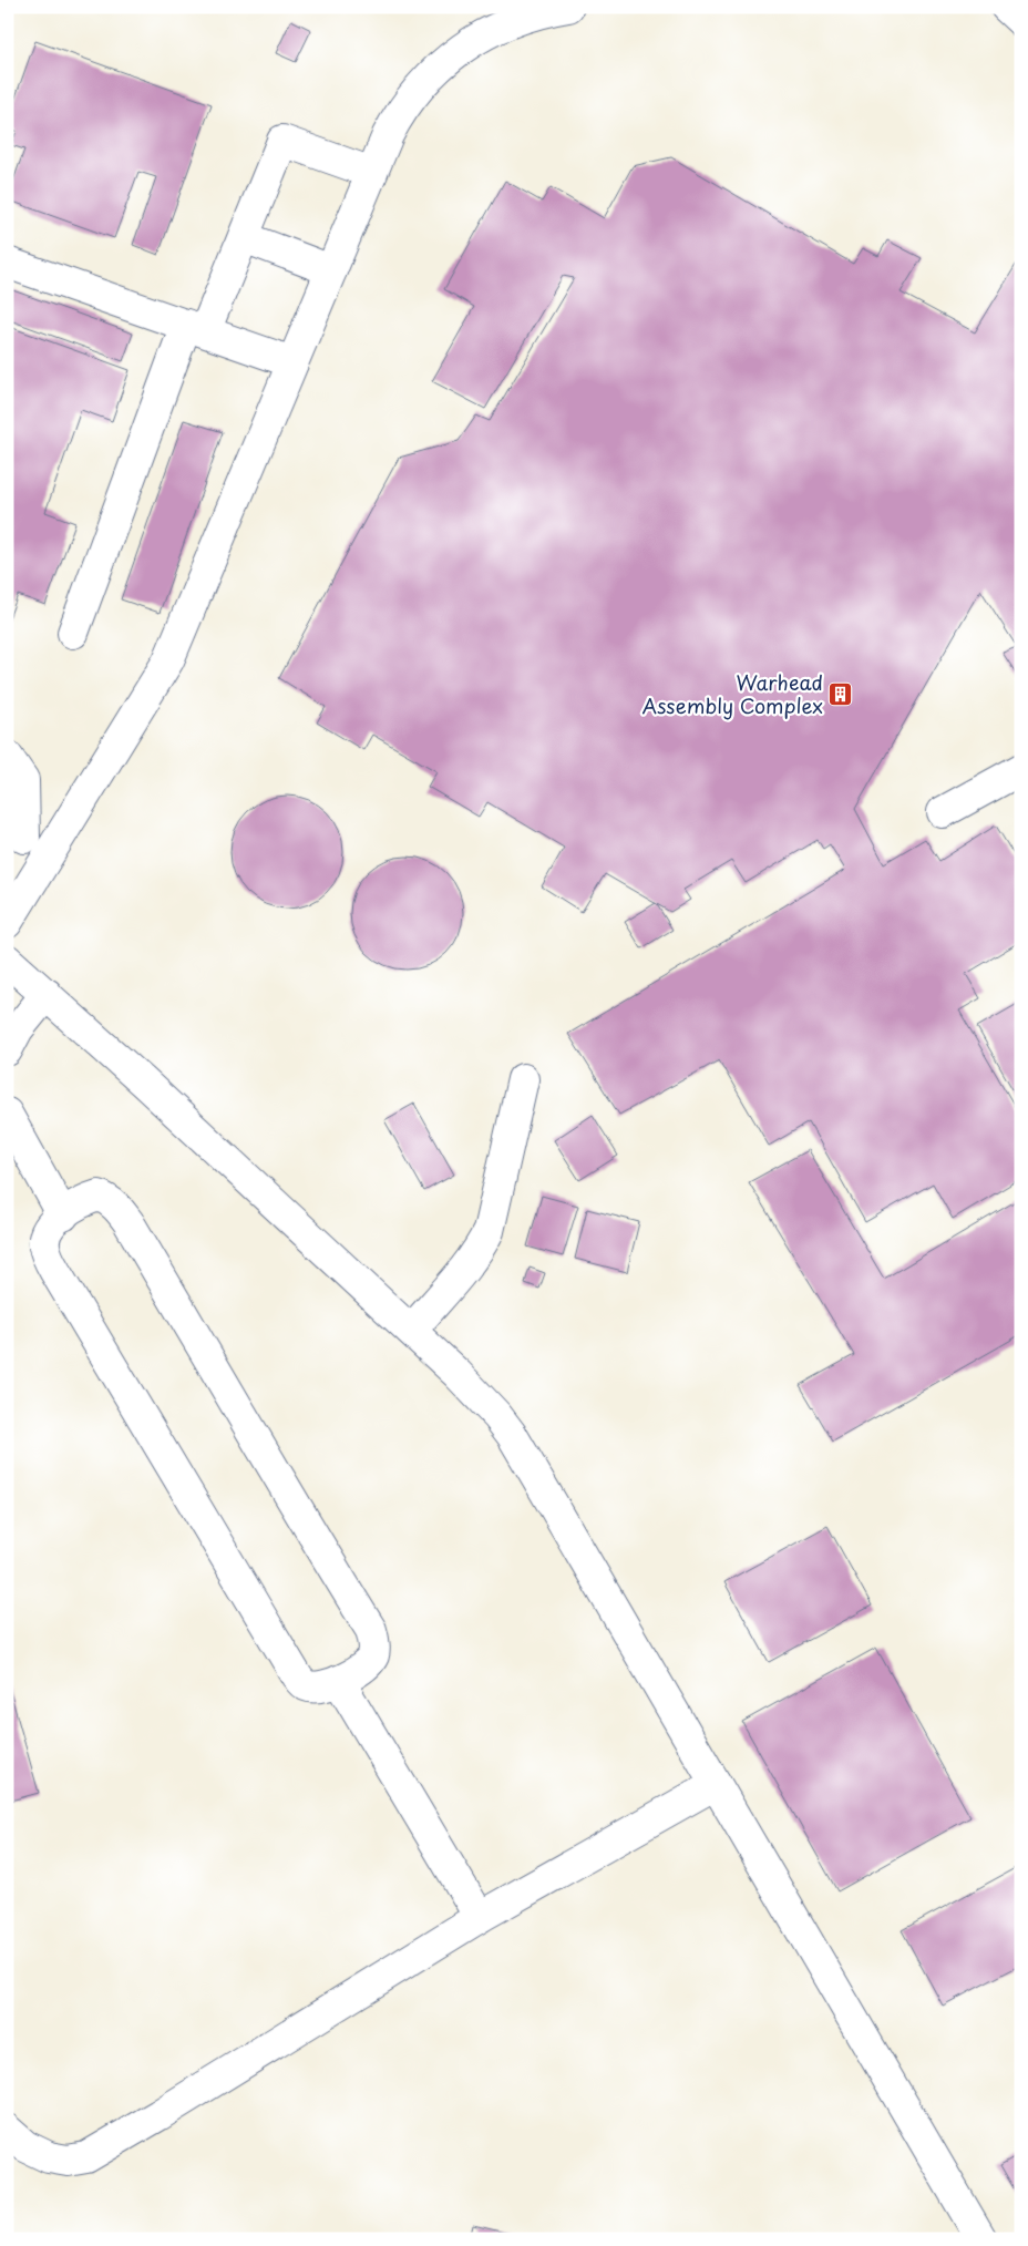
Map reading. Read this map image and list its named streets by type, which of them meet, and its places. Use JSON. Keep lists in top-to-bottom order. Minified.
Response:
{"places":{"building":["Warhead Assembly Complex"]}}
